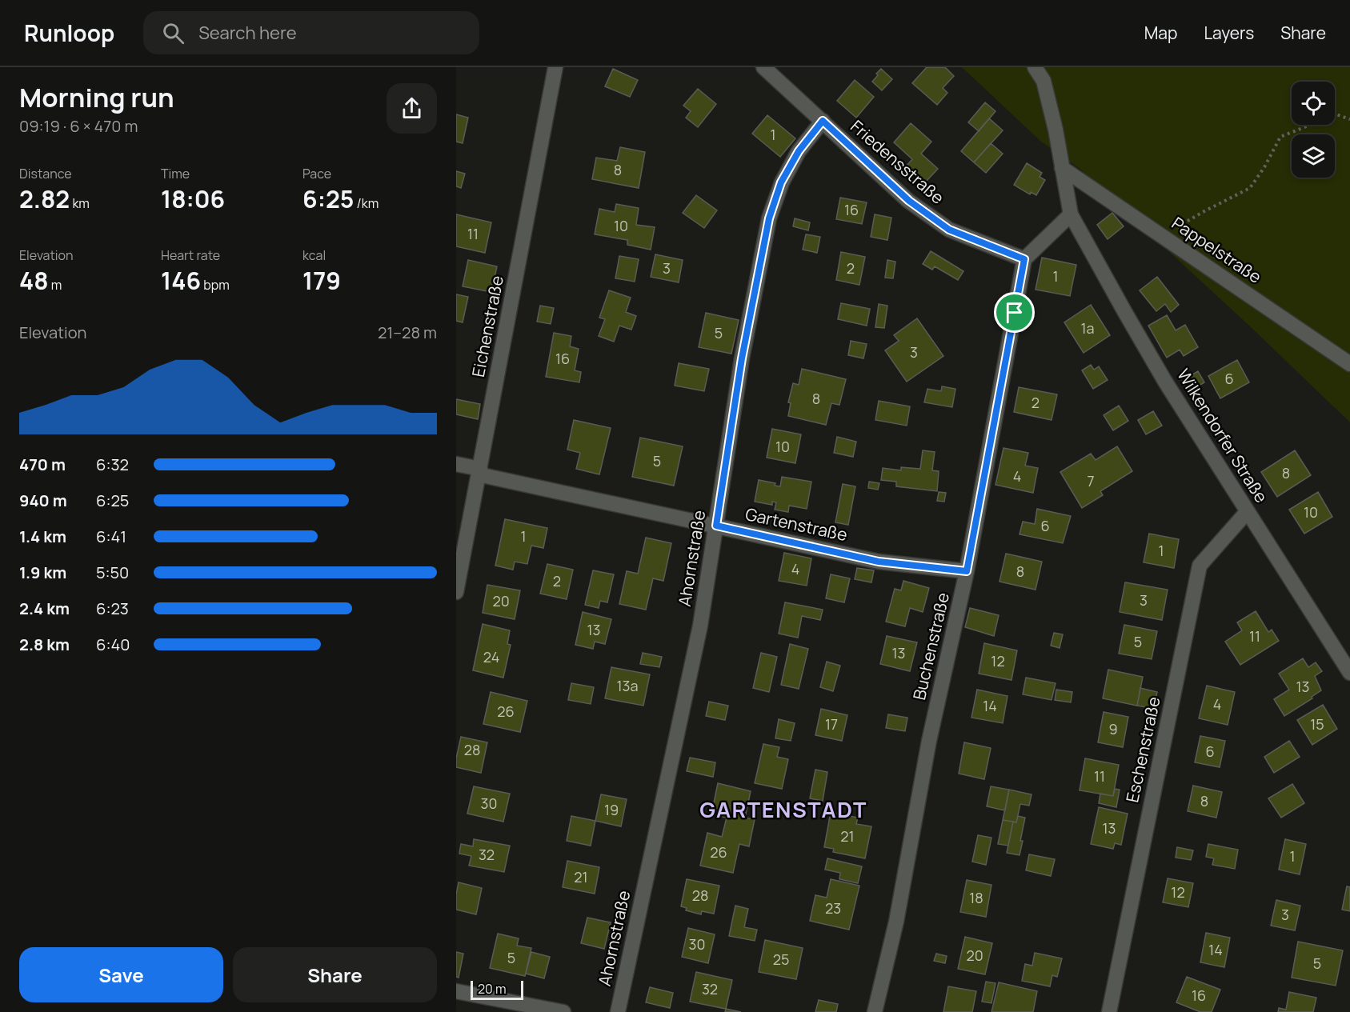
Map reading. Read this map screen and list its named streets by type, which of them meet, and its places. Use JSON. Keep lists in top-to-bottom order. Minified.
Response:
{"streets":{"street":["Friedensstraße","Pappelstraße","Eichenstraße","Wilkendorfer Straße","Gartenstraße","Ahornstraße","Buchenstraße","Eschenstraße"]},"crossings":[["Friedensstraße","Ahornstraße"],["Friedensstraße","Buchenstraße"],["Pappelstraße","Wilkendorfer Straße"],["Eichenstraße","Gartenstraße"],["Wilkendorfer Straße","Eschenstraße"],["Gartenstraße","Ahornstraße"],["Gartenstraße","Buchenstraße"]],"districts":["GARTENSTADT"],"house_numbers":["1","8","16","10","11","3","2","1","1a","5","3","16","6","8","2","10","5","8","4","7","10","6","1","1","4","8","2","3","20","13","11","5","13","24","12","13a","13","4","14","26","17","15","9","28","6","11","8","30","19","13","21","26","32","1","21","12","28","18","23","3","30","14","20","5","25","5","32","16"],"scale_bar":"20 m","page":{"header":"Runloop","search":"Search here","nav":["Map","Layers","Share"],"heading":["Morning run","09:19 · 6 × 470 m"],"stats":[["Distance","2.82 km"],["Time","18:06"],["Pace","6:25 /km"],["Elevation","48 m"],["Heart rate","146 bpm"],["kcal","179"]],"chart":["Elevation","21–28 m"],"list":[{"name":"470 m","note":"6:32"},{"name":"940 m","note":"6:25"},{"name":"1.4 km","note":"6:41"},{"name":"1.9 km","note":"5:50"},{"name":"2.4 km","note":"6:23"},{"name":"2.8 km","note":"6:40"}],"buttons":["Save","Share"],"scale":"20 m"}}
